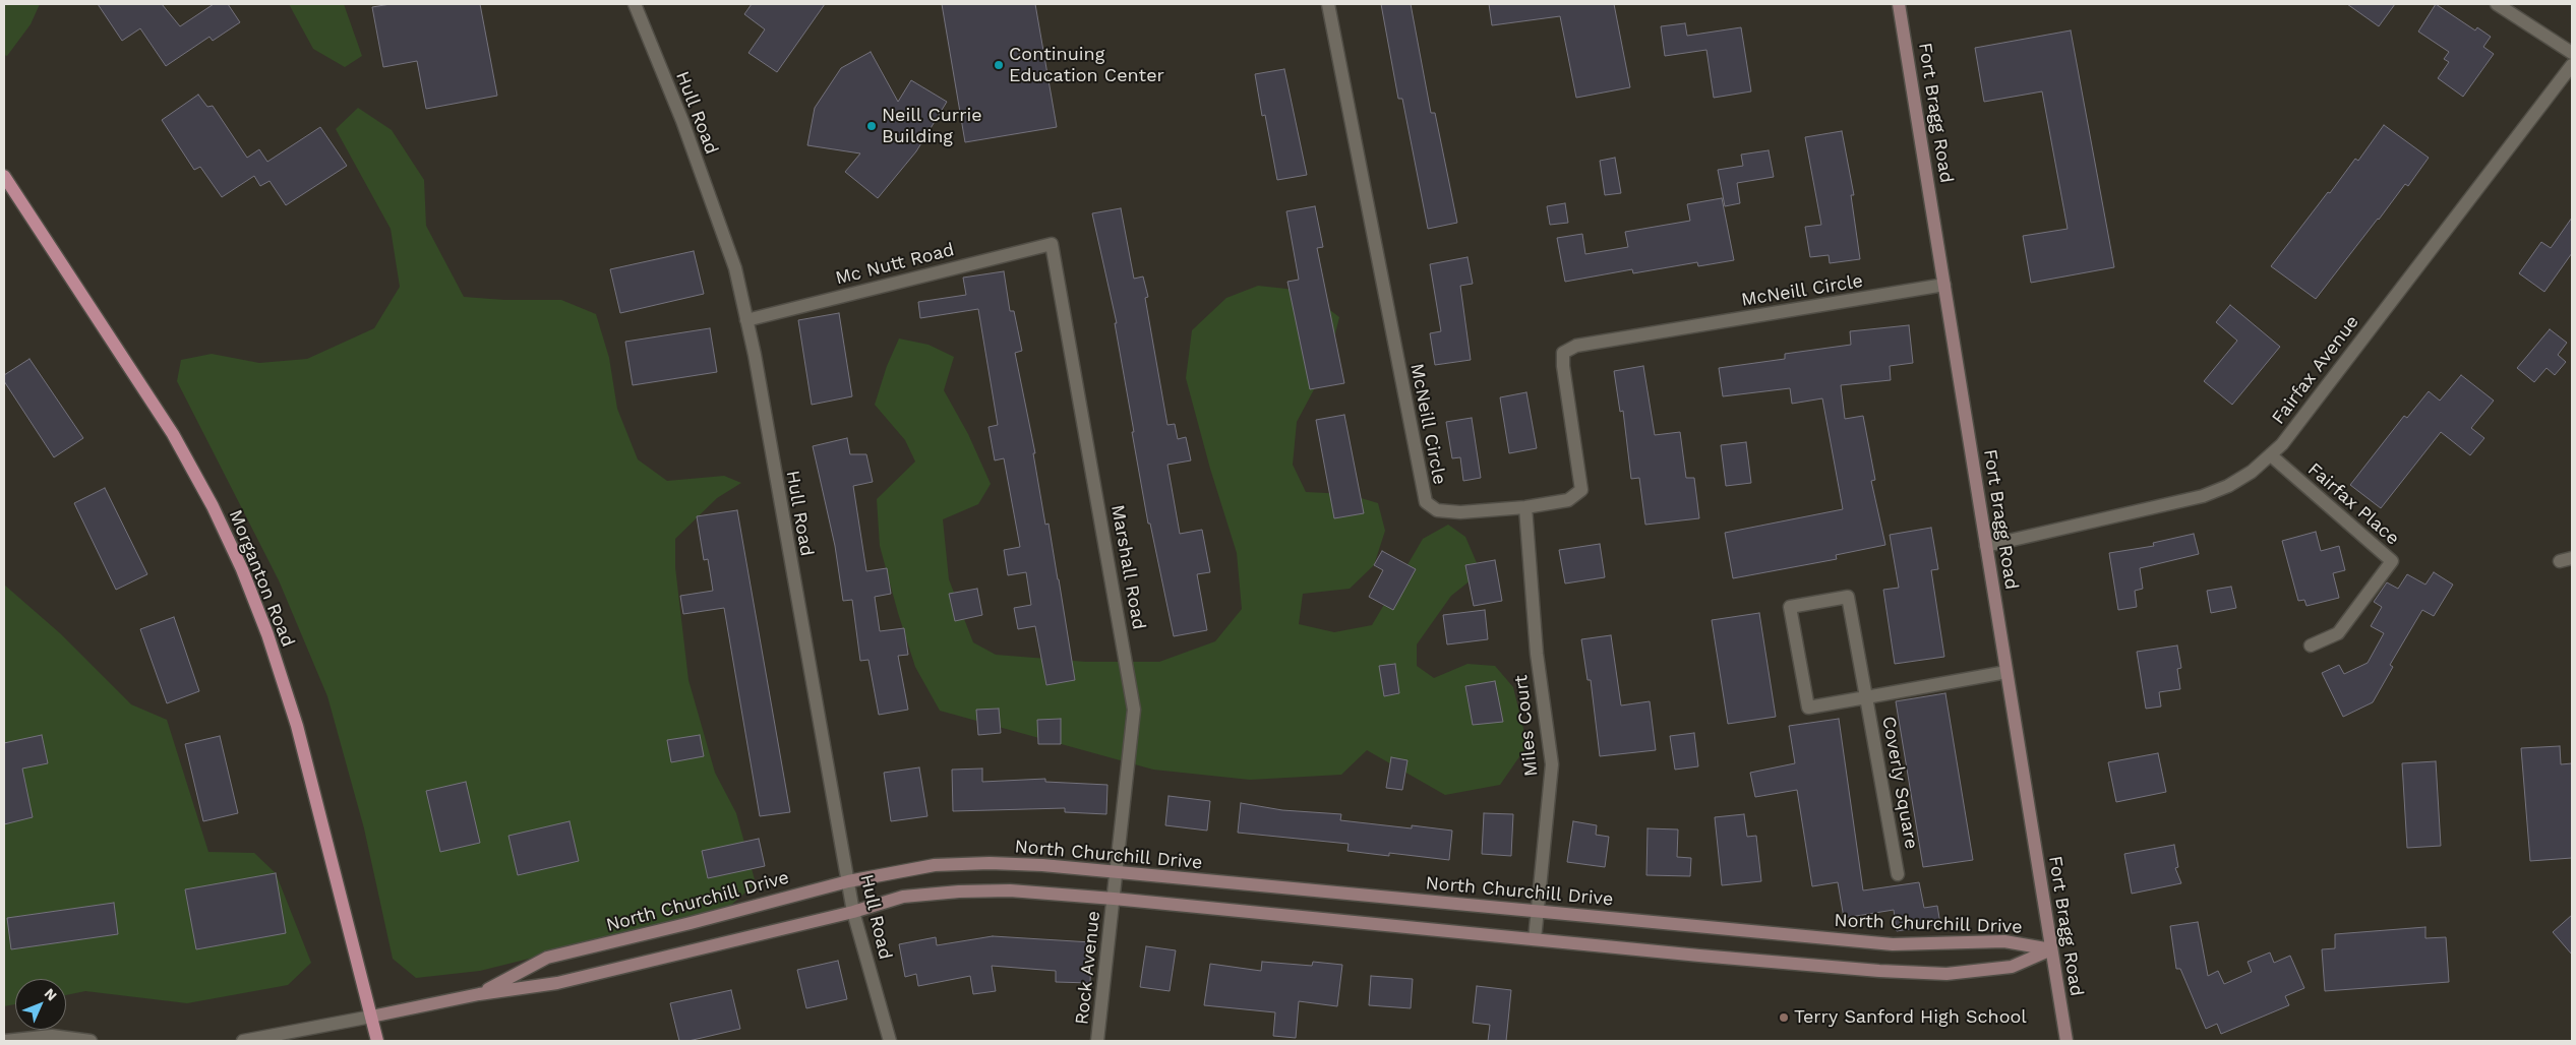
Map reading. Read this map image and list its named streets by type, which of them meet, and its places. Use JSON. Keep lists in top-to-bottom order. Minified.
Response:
{"streets":{"main road":["Morganton Road"],"street":["Hull Road","Fort Bragg Road","Mc Nutt Road","McNeill Circle","Fairfax Avenue","Fairfax Place","Marshall Road","Miles Court","Coverly Square","North Churchill Drive","Rock Avenue"]},"crossings":[["Hull Road","Mc Nutt Road"],["Hull Road","North Churchill Drive"],["Fort Bragg Road","McNeill Circle"],["Fort Bragg Road","Fairfax Avenue"],["Fort Bragg Road","Coverly Square"],["Fort Bragg Road","North Churchill Drive"],["Mc Nutt Road","Marshall Road"],["McNeill Circle","Miles Court"],["Fairfax Avenue","Fairfax Place"],["Marshall Road","North Churchill Drive"],["Marshall Road","Rock Avenue"],["Morganton Road","North Churchill Drive"],["Miles Court","North Churchill Drive"],["North Churchill Drive","Rock Avenue"]],"places":["Continuing Education Center","Neill Currie Building","Terry Sanford High School"],"north":"top right"}
